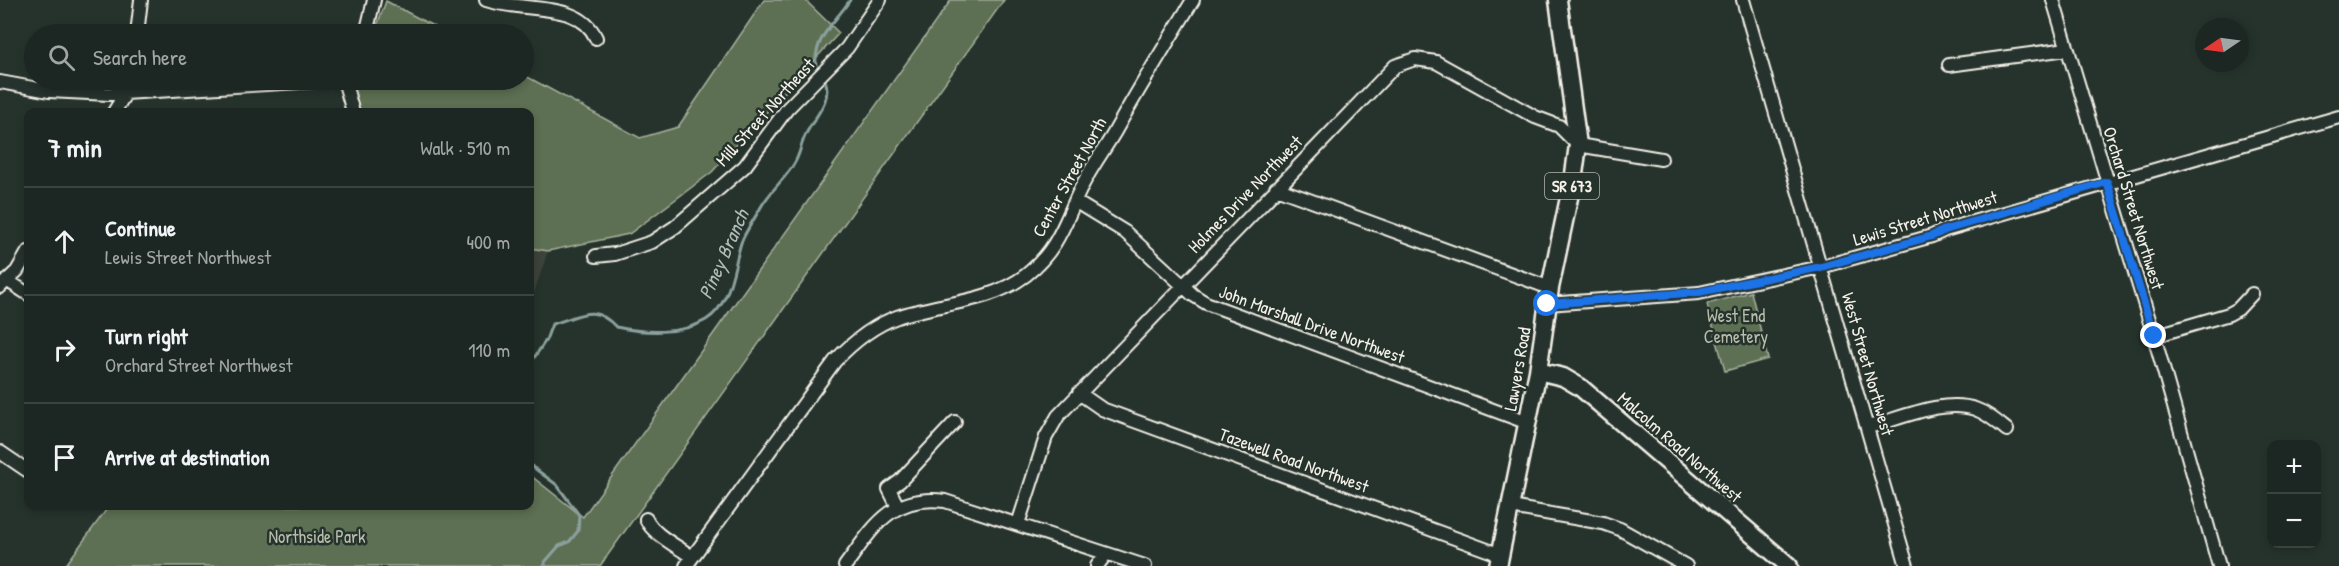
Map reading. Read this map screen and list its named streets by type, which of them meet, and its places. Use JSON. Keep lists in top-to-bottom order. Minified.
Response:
{"streets":{"main road":["SR 673","Lawyers Road","Malcolm Road Northwest"],"street":["Mill Street Northeast","Center Street North","Holmes Drive Northwest","Orchard Street Northwest","Lewis Street Northwest","John Marshall Drive Northwest","West Street Northwest","Tazewell Road Northwest"]},"crossings":[["Center Street North","John Marshall Drive Northwest"],["Holmes Drive Northwest","John Marshall Drive Northwest"],["Holmes Drive Northwest","Lawyers Road"],["Holmes Drive Northwest","Tazewell Road Northwest"],["Orchard Street Northwest","Lewis Street Northwest"],["Lewis Street Northwest","West Street Northwest"],["Lewis Street Northwest","Lawyers Road"],["John Marshall Drive Northwest","Lawyers Road"],["Lawyers Road","Malcolm Road Northwest"],["Lawyers Road","Tazewell Road Northwest"]],"water":["Piney Branch"],"parks":["West End Cemetery","Northside Park"],"north":"left","page":{"search":"Search here","heading":["7 min","Walk · 510 m"],"list":[["Continue","Lewis Street Northwest","400 m"],["Turn right","Orchard Street Northwest","110 m"],"Arrive at destination"],"map_buttons":["+","−"]}}
